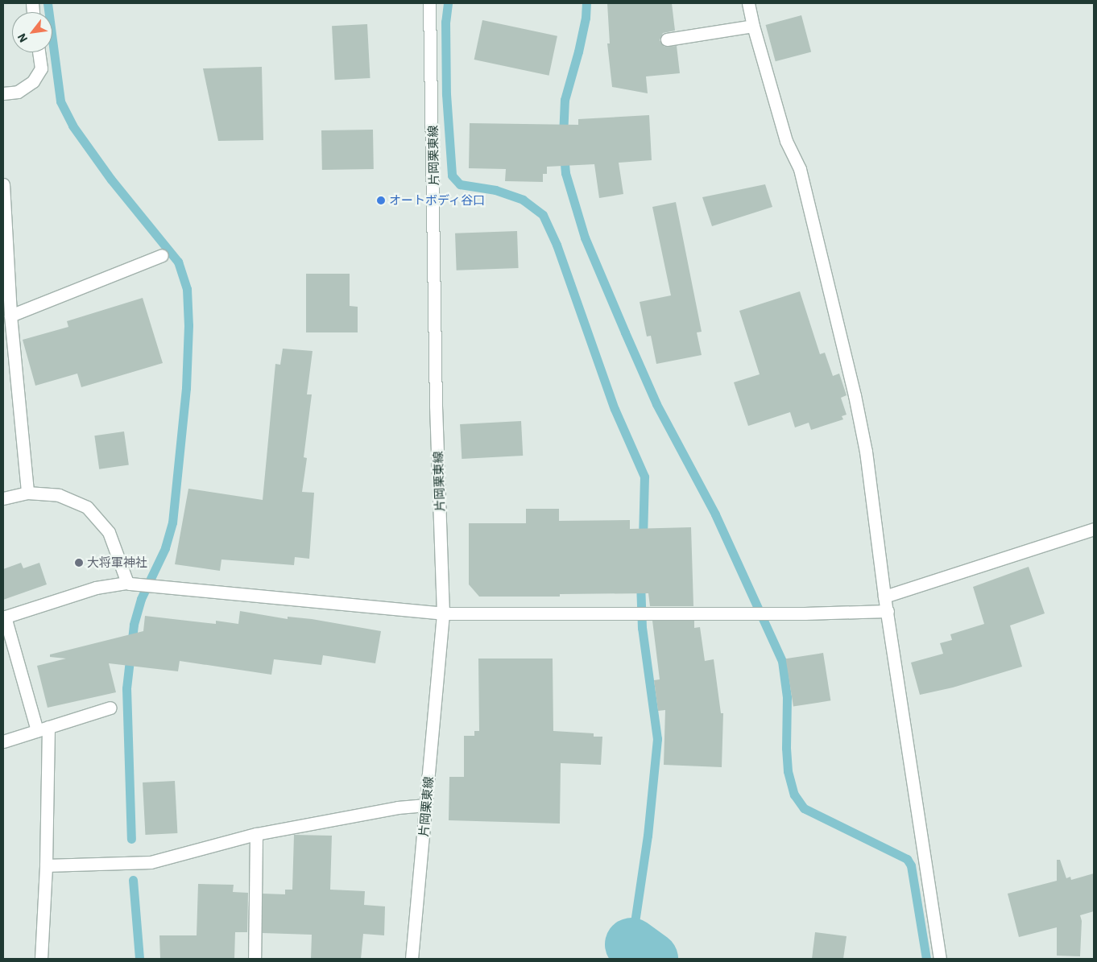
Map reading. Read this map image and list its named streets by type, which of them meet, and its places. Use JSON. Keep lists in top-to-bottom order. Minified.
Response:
{"streets":{"street":["片岡栗東線"]},"places":["オートボディ谷口","大将軍神社"],"north":"bottom left"}
